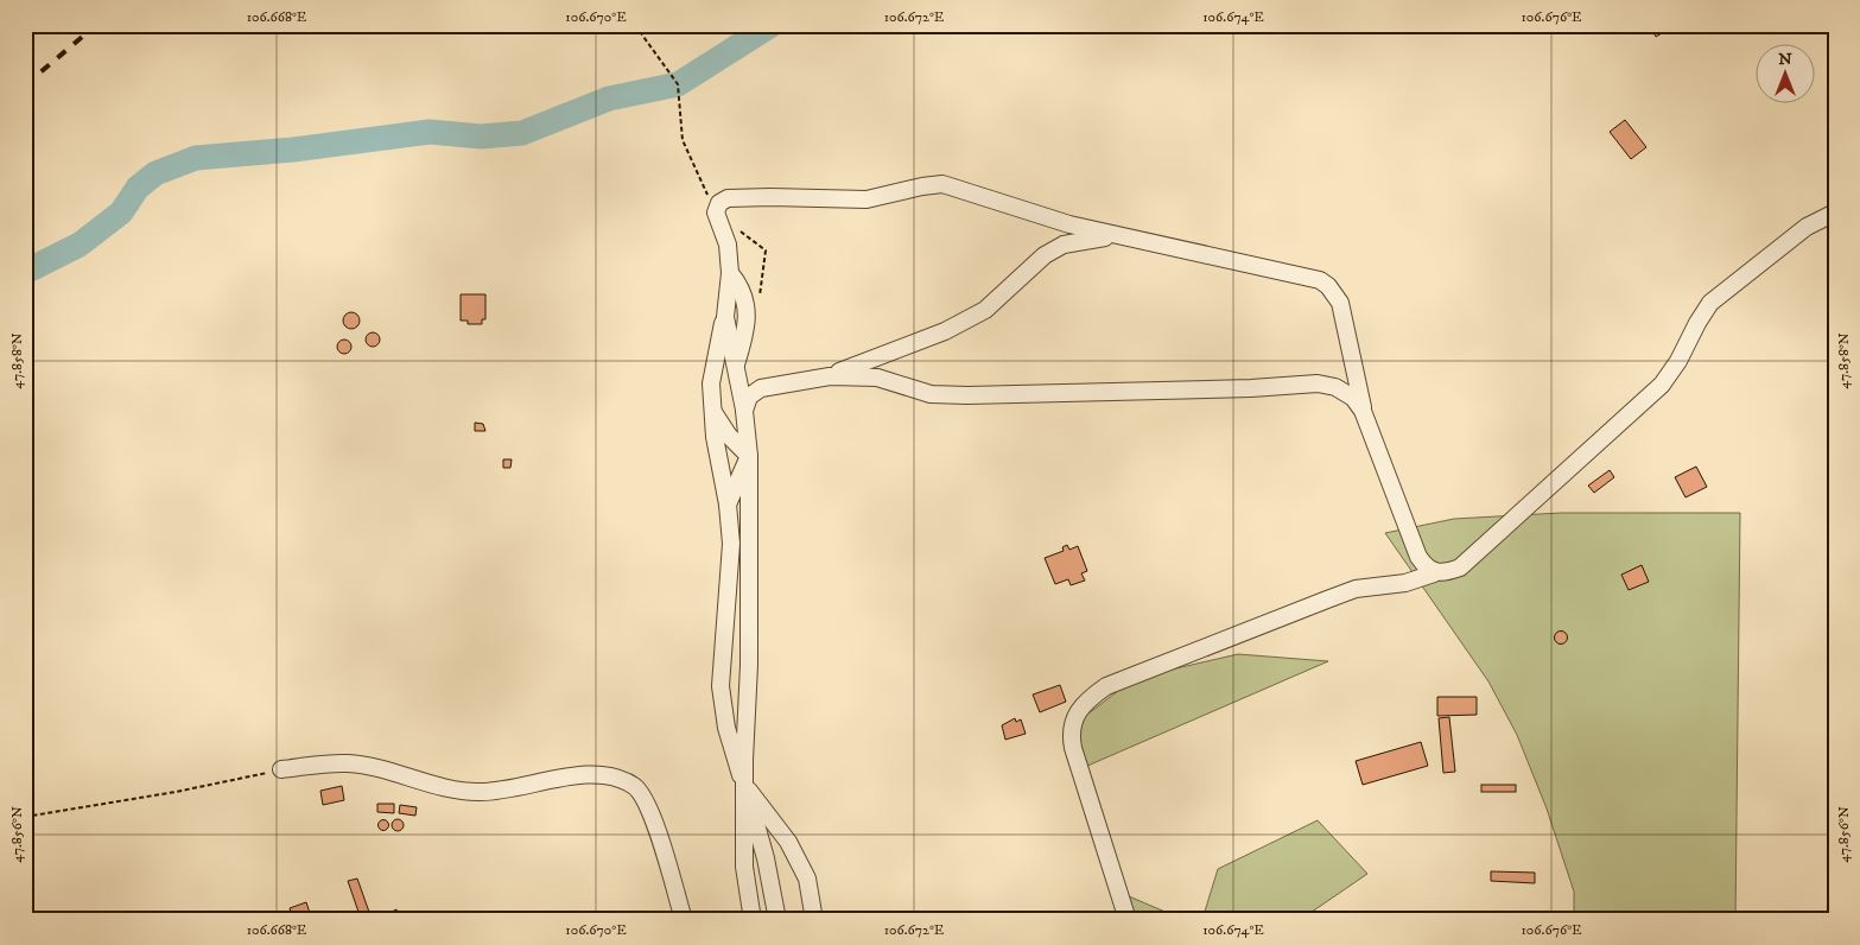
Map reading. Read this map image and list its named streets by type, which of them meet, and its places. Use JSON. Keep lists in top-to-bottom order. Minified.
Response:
{"north":"top","coordinates":["106.668°E","106.670°E","106.672°E","106.674°E","106.676°E","47.858°N","47.856°N"]}
